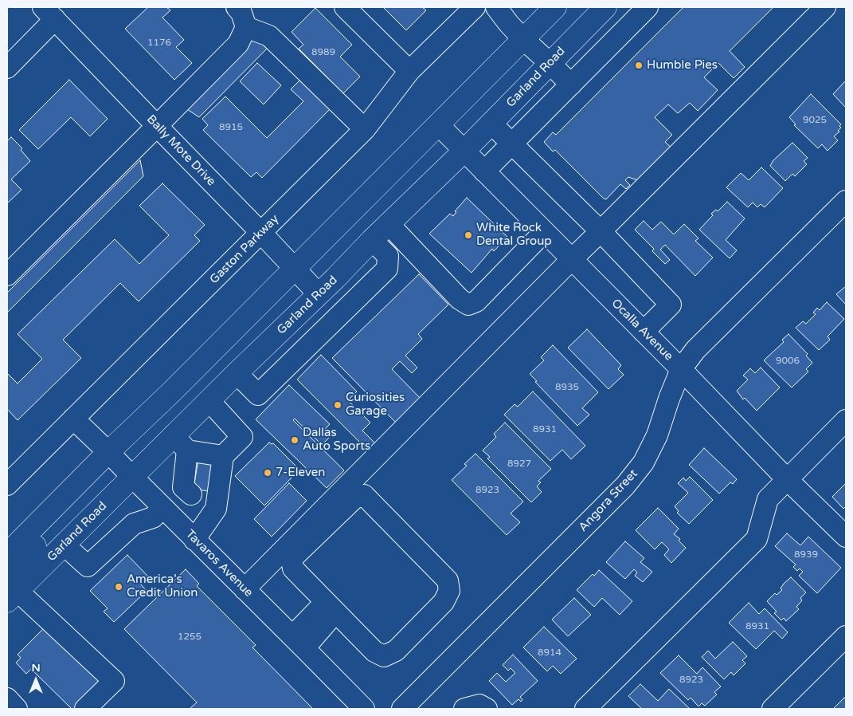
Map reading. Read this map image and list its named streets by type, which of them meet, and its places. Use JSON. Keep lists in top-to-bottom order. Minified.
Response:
{"streets":{"main road":["Garland Road"],"street":["Bally Mote Drive","Gaston Parkway","Ocalla Avenue","Angora Street","Tavaros Avenue"]},"crossings":[["Garland Road","Bally Mote Drive"],["Garland Road","Ocalla Avenue"],["Garland Road","Tavaros Avenue"],["Bally Mote Drive","Gaston Parkway"],["Gaston Parkway","Tavaros Avenue"],["Ocalla Avenue","Angora Street"]],"places":["Humble Pies","White Rock Dental Group","Curiosities Garage","Dallas Auto Sports","7-Eleven","America's Credit Union"],"house_numbers":["1176","8989","9025","8915","9006","8935","8931","8927","8923","8939","8931","1255","8914","8923"],"north":"top"}
